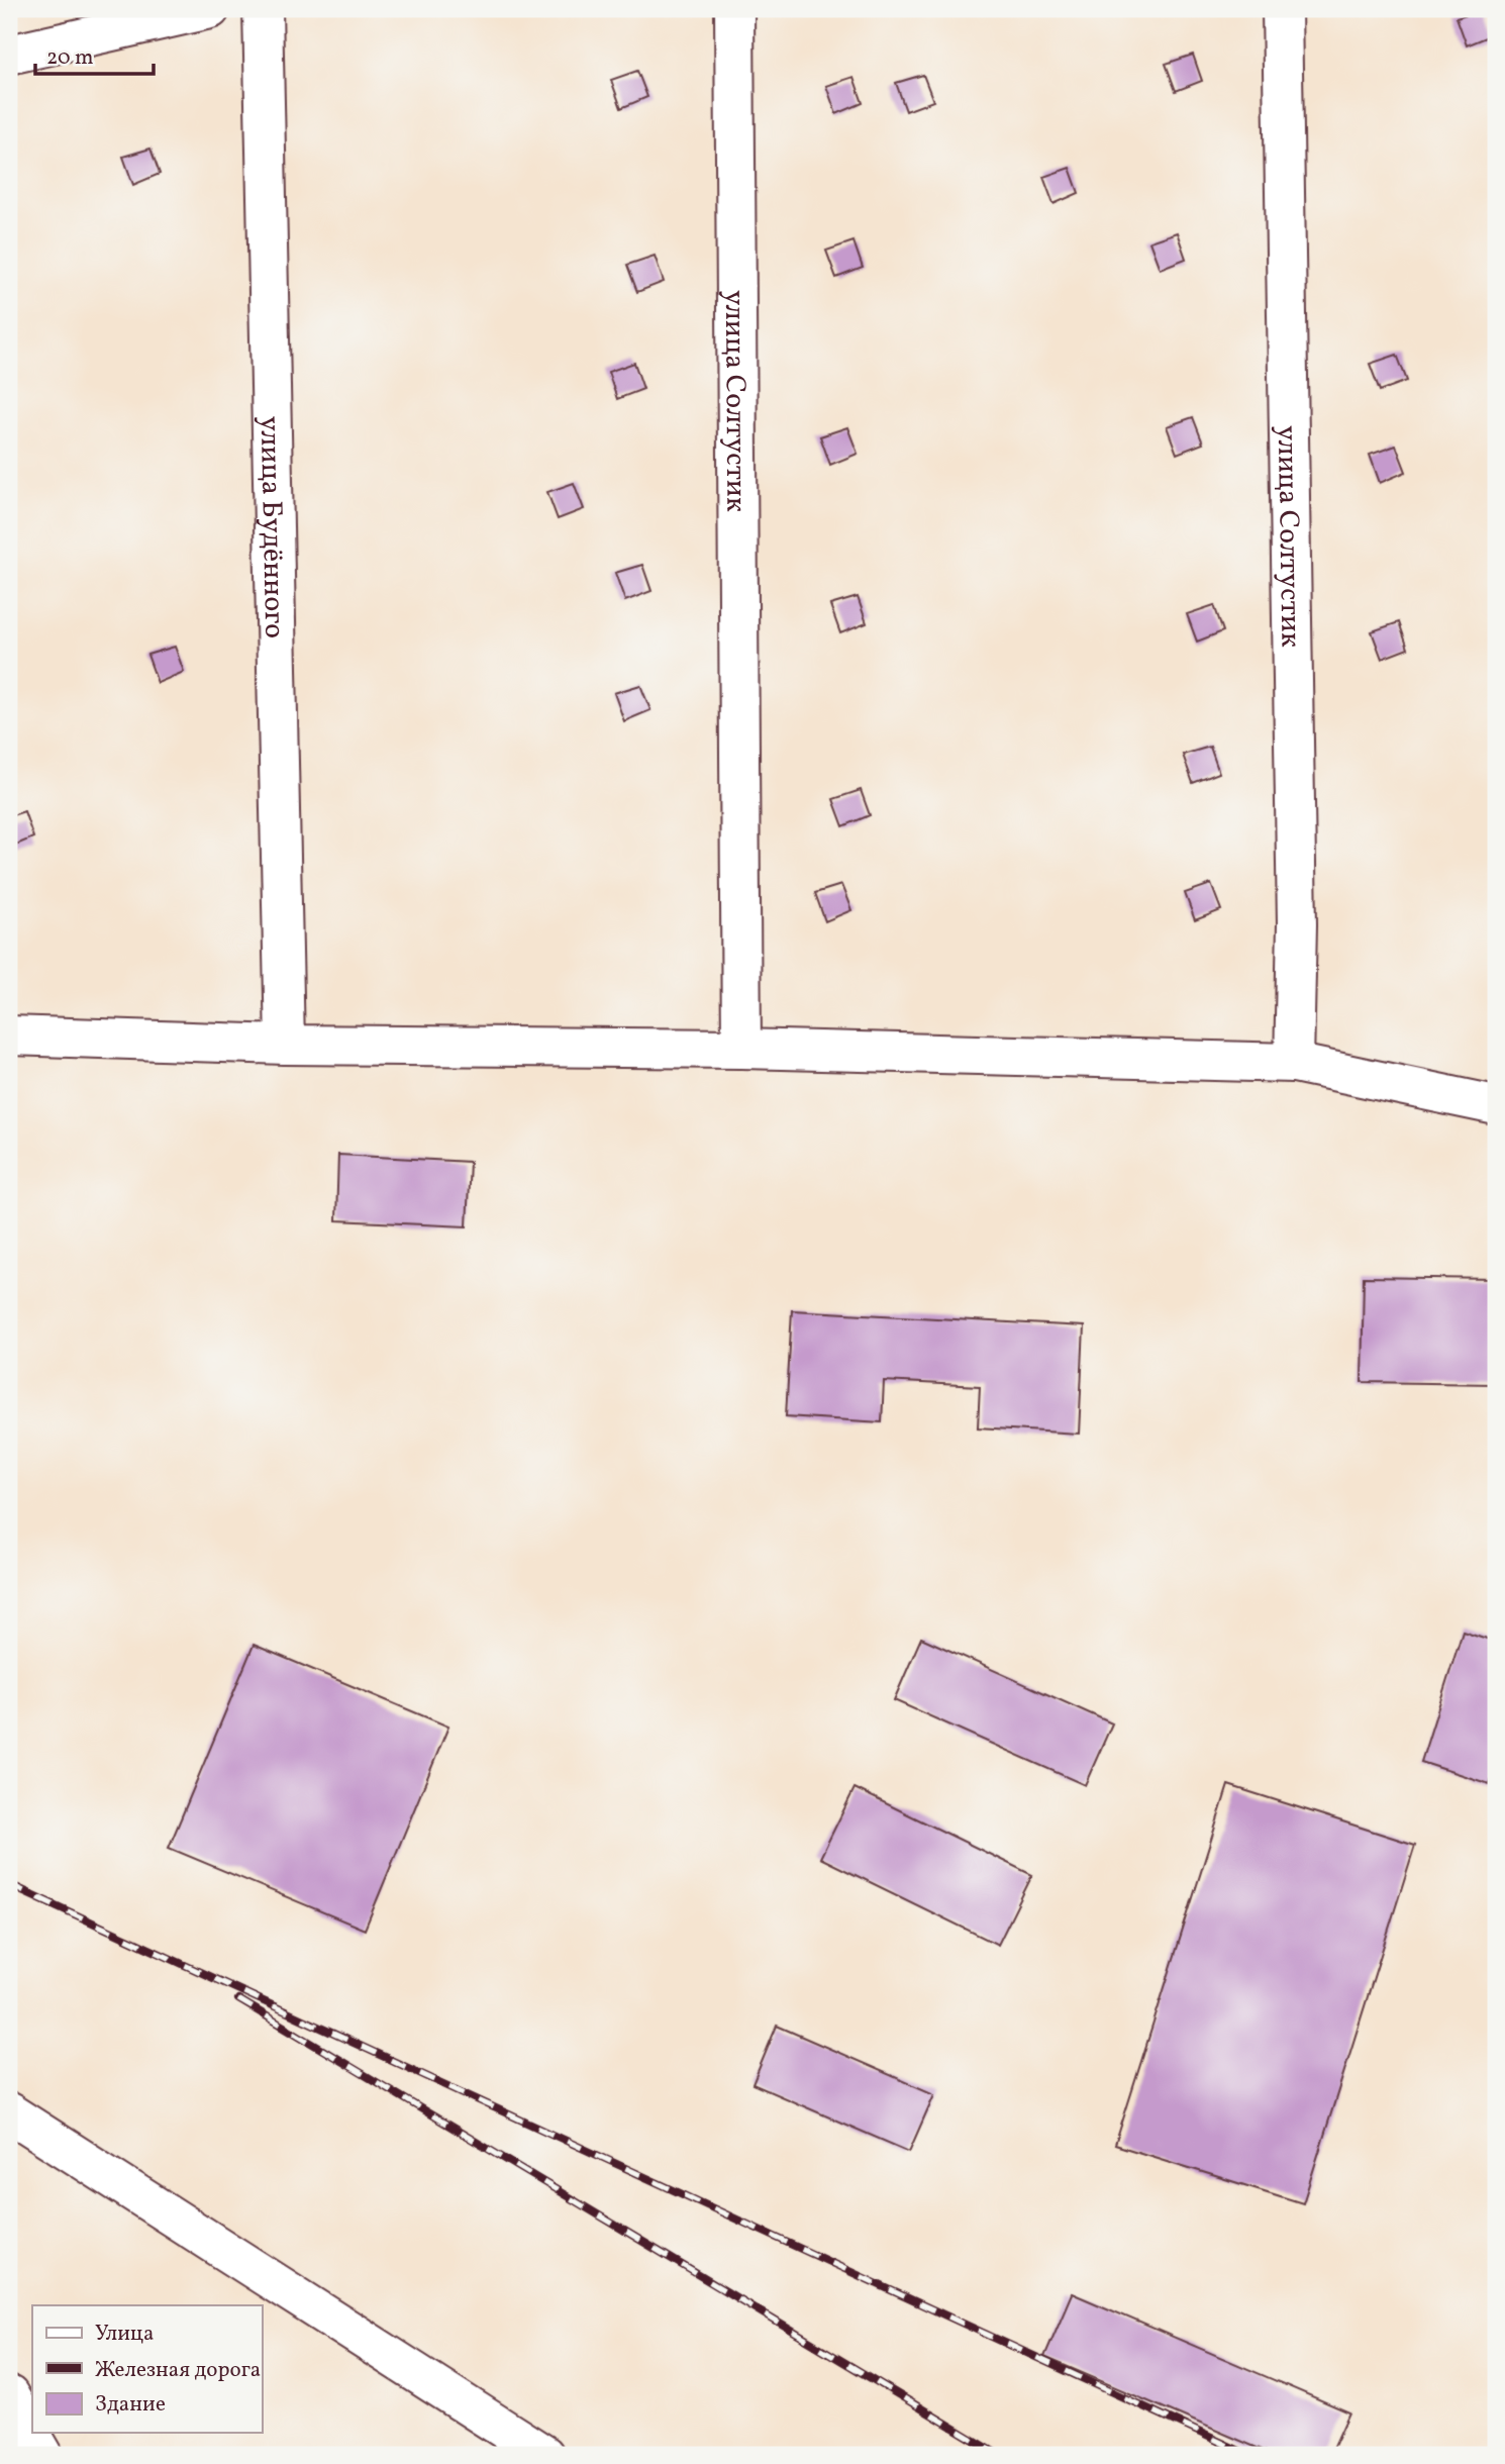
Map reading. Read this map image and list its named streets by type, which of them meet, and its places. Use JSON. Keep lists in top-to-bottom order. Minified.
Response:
{"streets":{"street":["улица Солтустик","улица Будённого"]},"legend":["Улица","Железная дорога","Здание"],"scale_bar":"20 m"}
